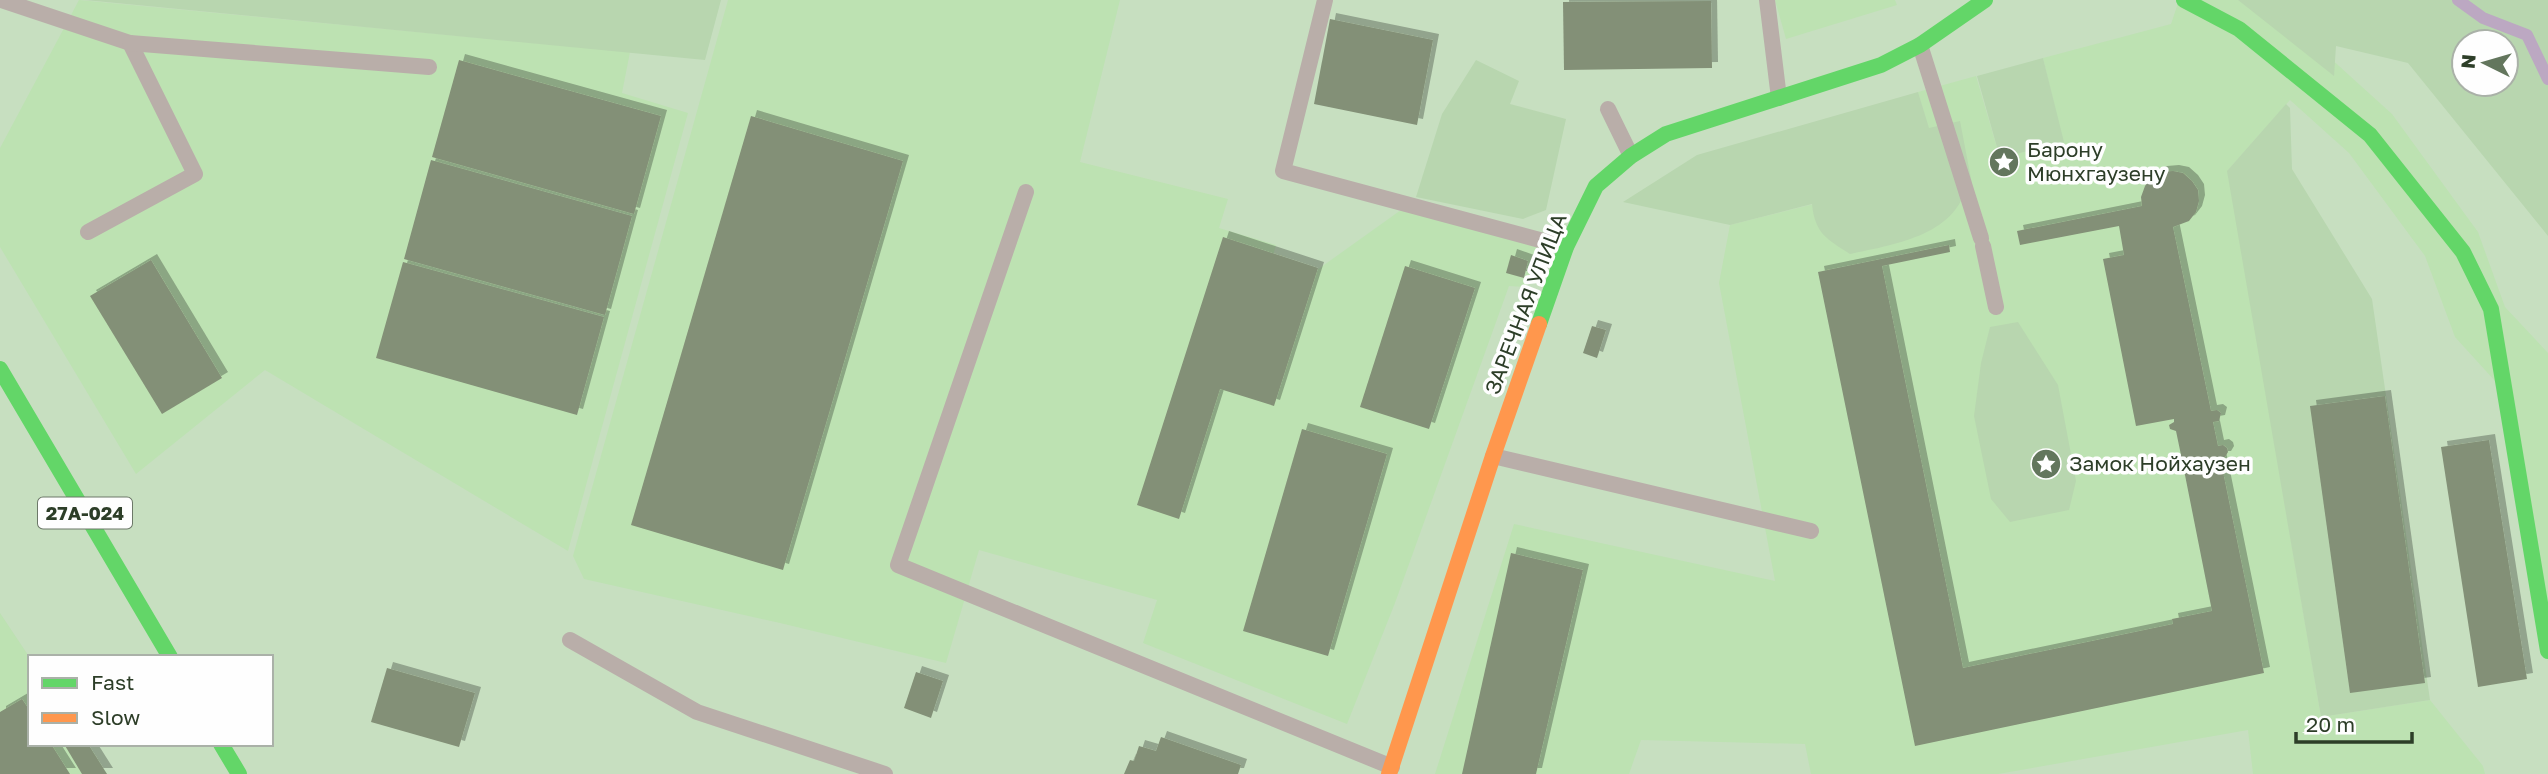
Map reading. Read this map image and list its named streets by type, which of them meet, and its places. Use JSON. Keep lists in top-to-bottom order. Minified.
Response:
{"streets":{"main road":["ЗАРЕЧНАЯ УЛИЦА","27А-024"]},"places":{"place":["Барону Мюнхгаузену","Замок Нойхаузен"]},"legend":["Fast","Slow"],"scale_bar":"20 m","north":"left"}
